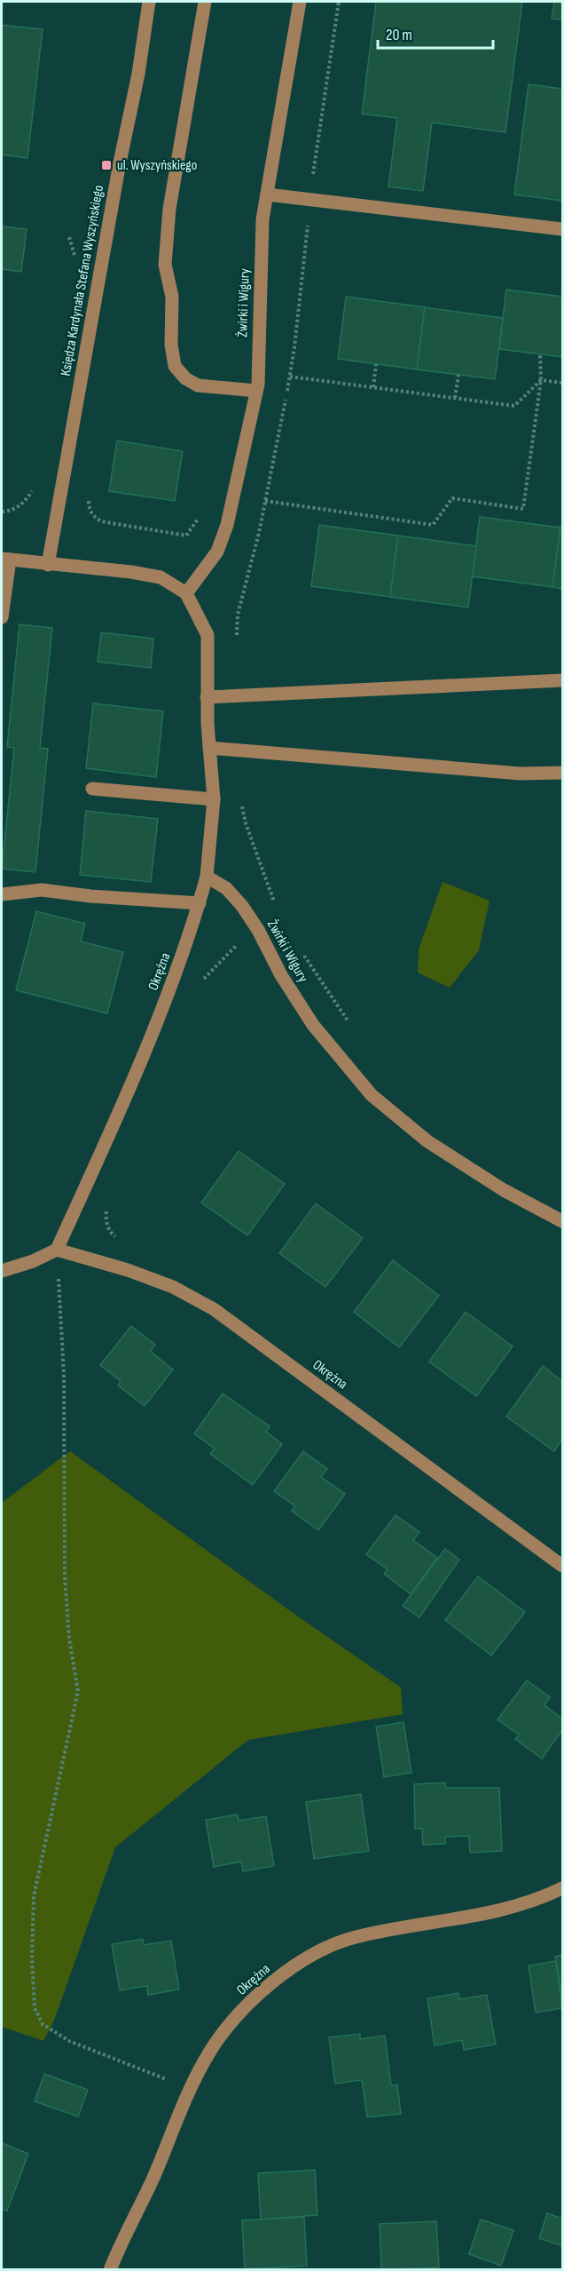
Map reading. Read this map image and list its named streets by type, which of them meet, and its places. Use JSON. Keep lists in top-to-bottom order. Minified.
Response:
{"streets":{"street":["Księdza Kardynała Stefana Wyszyńskiego","Żwirki i Wigury","Okrężna"]},"crossings":[["Żwirki i Wigury","Okrężna"]],"places":{"transit":["ul. Wyszyńskiego"]},"scale_bar":"20 m"}
